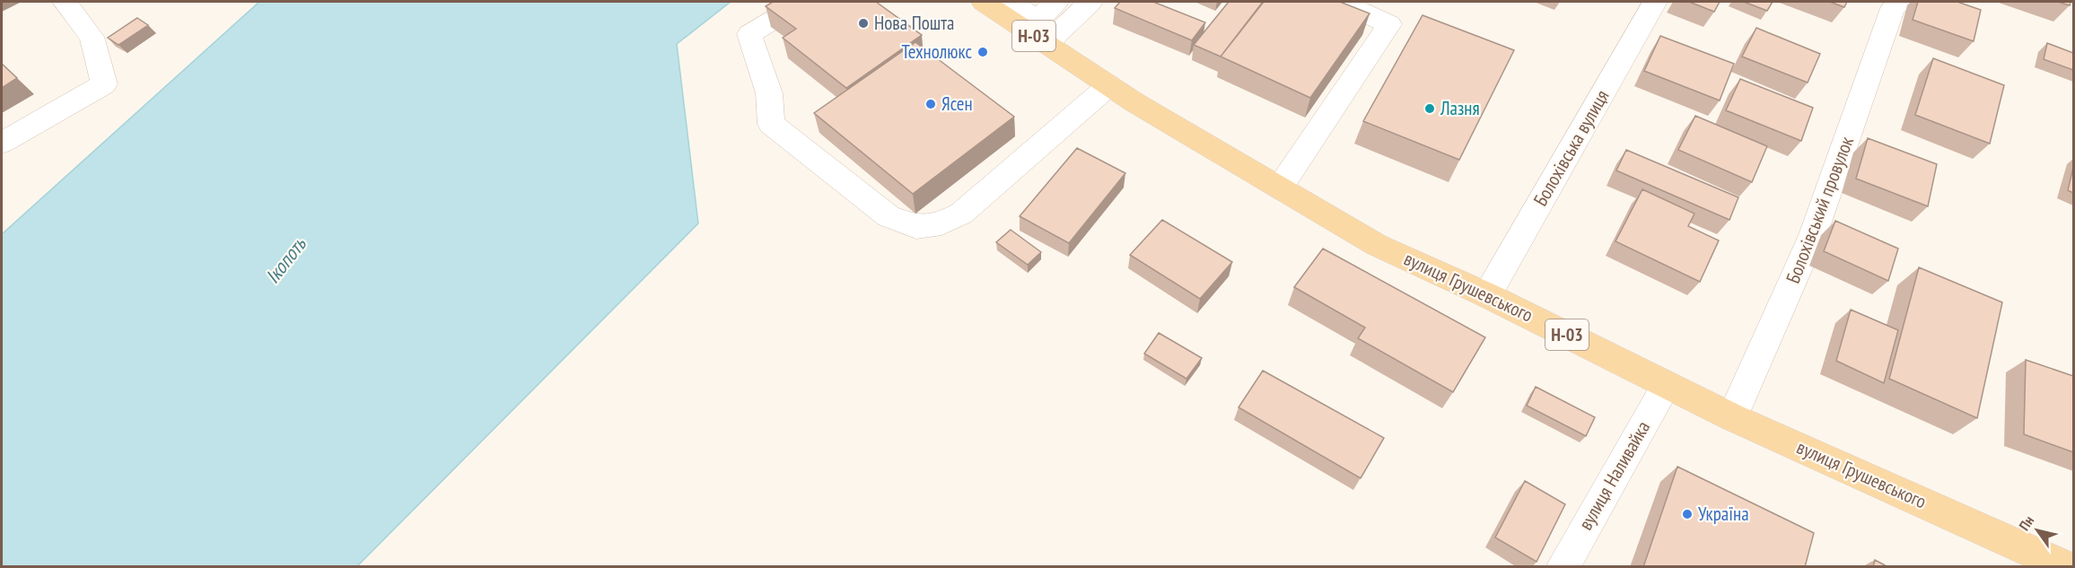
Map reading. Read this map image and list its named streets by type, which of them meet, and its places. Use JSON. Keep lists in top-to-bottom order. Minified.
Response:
{"streets":{"main road":["Н-03","вулиця Грушевського"],"street":["Болохівська вулиця","Болохівський провулок","вулиця Наливайка"]},"crossings":[["Болохівська вулиця","вулиця Грушевського"],["Болохівський провулок","вулиця Грушевського"],["вулиця Грушевського","вулиця Наливайка"]],"water":["Ікопоть"],"places":["Нова Пошта","Технолюкс","Ясен","Лазня","Україна"],"north":"top left"}
